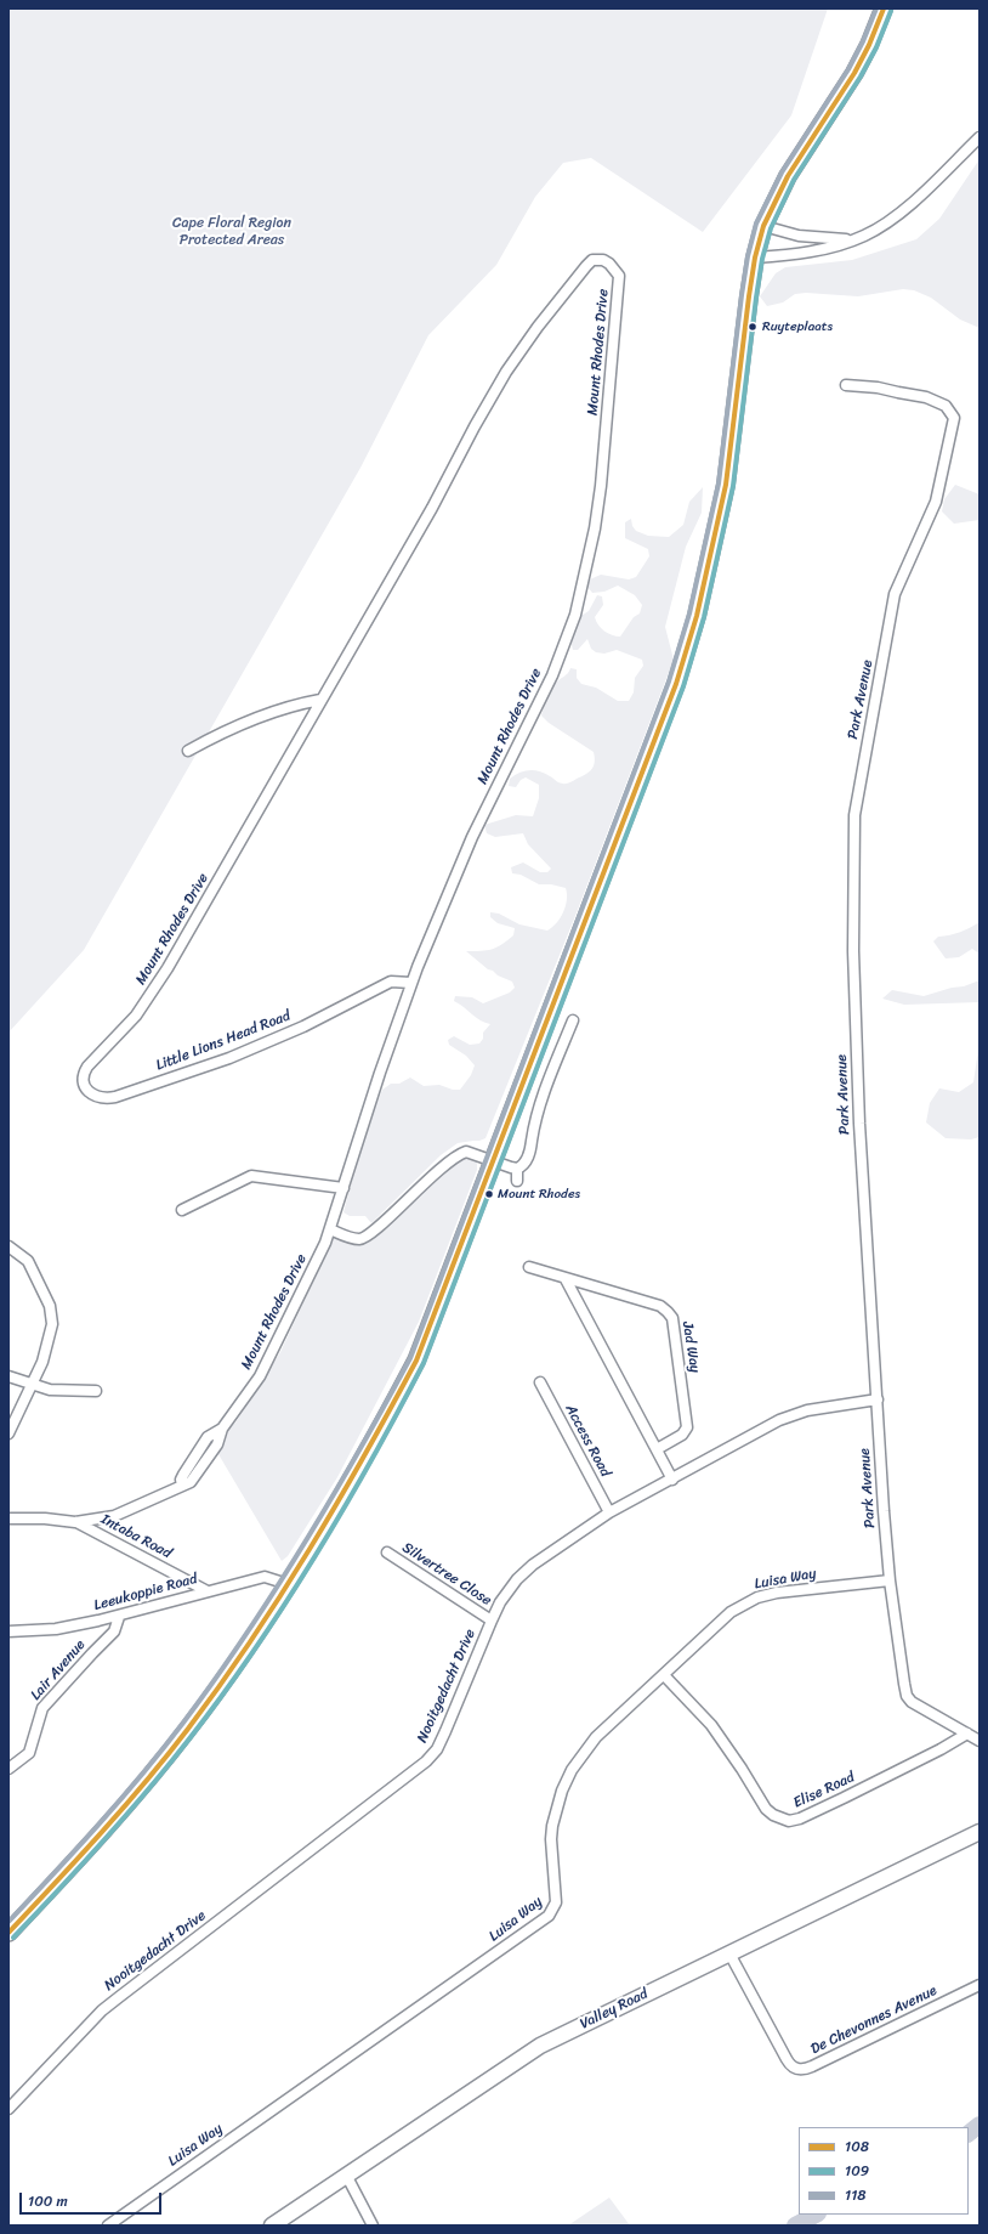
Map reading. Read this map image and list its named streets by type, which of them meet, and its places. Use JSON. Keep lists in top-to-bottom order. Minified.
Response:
{"streets":{"street":["Mount Rhodes Drive","Park Avenue","Little Lions Head Road","Jad Way","Access Road","Intaba Road","Silvertree Close","Luisa Way","Leeukoppie Road","Lair Avenue","Nooitgedacht Drive","Elise Road","Valley Road","De Chevonnes Avenue"]},"crossings":[["Mount Rhodes Drive","Little Lions Head Road"],["Mount Rhodes Drive","Intaba Road"],["Park Avenue","Luisa Way"],["Park Avenue","Nooitgedacht Drive"],["Park Avenue","Elise Road"],["Access Road","Nooitgedacht Drive"],["Intaba Road","Leeukoppie Road"],["Silvertree Close","Nooitgedacht Drive"],["Luisa Way","Elise Road"],["Leeukoppie Road","Lair Avenue"],["Valley Road","De Chevonnes Avenue"]],"parks":["Cape Floral Region Protected Areas"],"places":["Ruyteplaats","Mount Rhodes"],"lines":["transit line 108","transit line 118","transit line 109"],"legend":["108","109","118"],"scale_bar":"100 m"}
